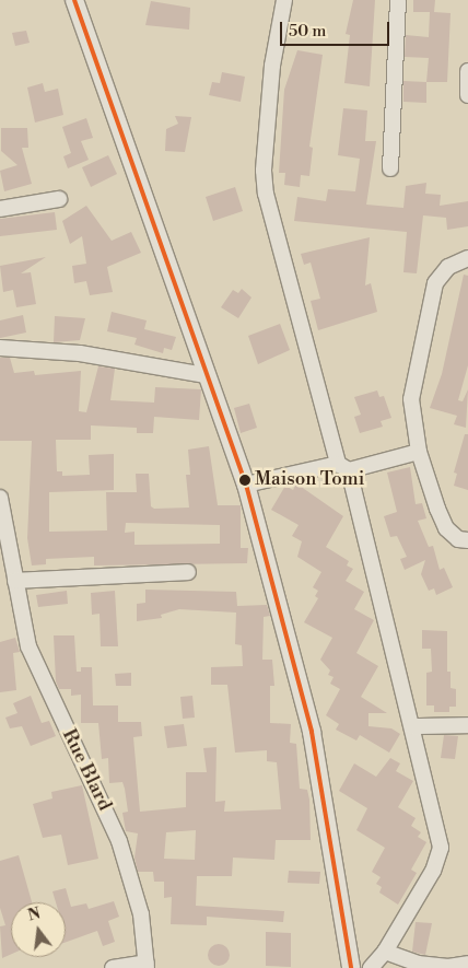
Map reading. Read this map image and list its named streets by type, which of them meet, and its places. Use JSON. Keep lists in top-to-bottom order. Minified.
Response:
{"streets":{"street":["Rue Blard"]},"places":["Maison Tomi"],"scale_bar":"50 m","north":"top"}
